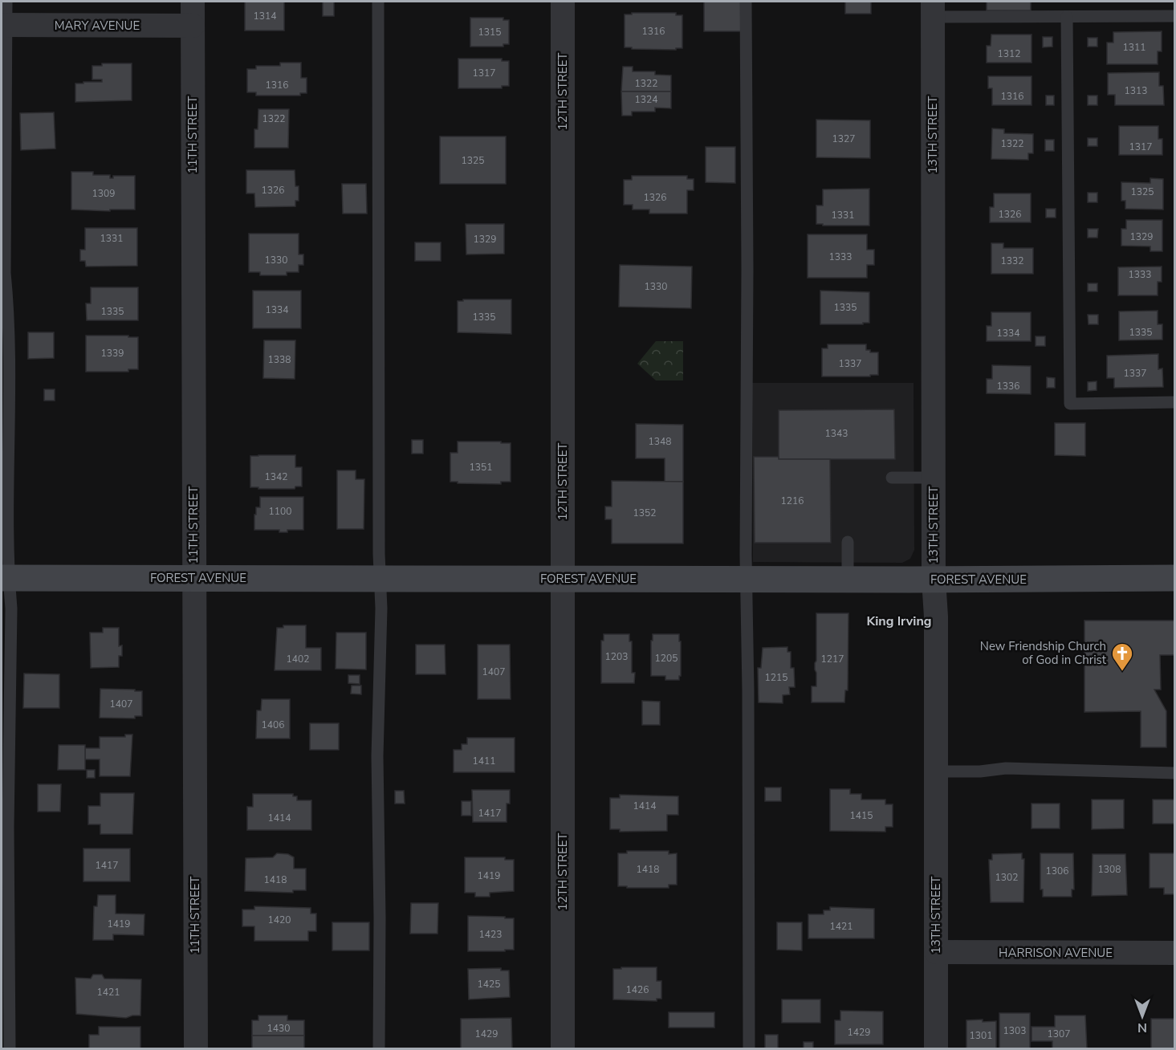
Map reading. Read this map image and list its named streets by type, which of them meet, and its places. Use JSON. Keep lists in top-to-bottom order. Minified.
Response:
{"streets":{"street":["MARY AVENUE","12TH STREET","11TH STREET","13TH STREET","FOREST AVENUE","HARRISON AVENUE"]},"crossings":[["MARY AVENUE","11TH STREET"],["12TH STREET","FOREST AVENUE"],["11TH STREET","FOREST AVENUE"],["13TH STREET","FOREST AVENUE"],["13TH STREET","HARRISON AVENUE"]],"districts":["King Irving"],"places":{"church":["New Friendship Church of God in Christ"]},"house_numbers":["1314","1316","1315","1311","1312","1317","1322","1316","1313","1316","1324","1322","1327","1322","1317","1325","1326","1325","1309","1326","1326","1331","1329","1331","1329","1333","1330","1332","1333","1330","1335","1334","1335","1335","1335","1334","1339","1338","1337","1337","1336","1343","1348","1351","1342","1216","1100","1352","1203","1205","1402","1217","1407","1215","1407","1406","1411","1414","1417","1415","1414","1417","1418","1308","1306","1419","1302","1418","1420","1419","1421","1423","1425","1426","1421","1430","1303","1429","1429","1307","1301"],"north":"bottom"}
